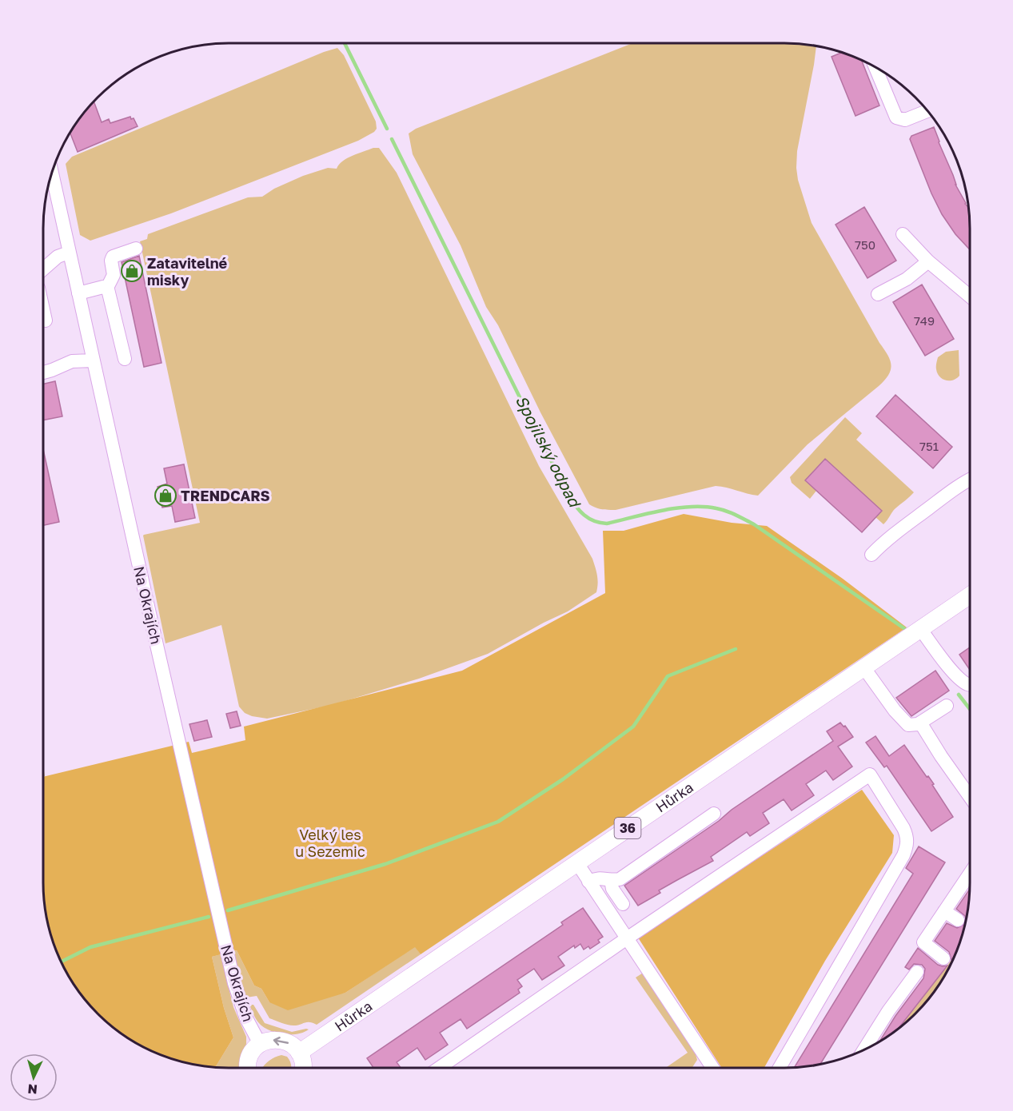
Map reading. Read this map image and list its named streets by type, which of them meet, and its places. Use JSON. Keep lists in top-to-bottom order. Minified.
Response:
{"streets":{"main road":["Hůrka","36"],"street":["Na Okrajích"]},"water":["Spojilský odpad"],"parks":["Velký les u Sezemic"],"places":{"shop":["Zatavitelné misky","TRENDCARS"]},"house_numbers":["750","749","751"],"north":"bottom"}
